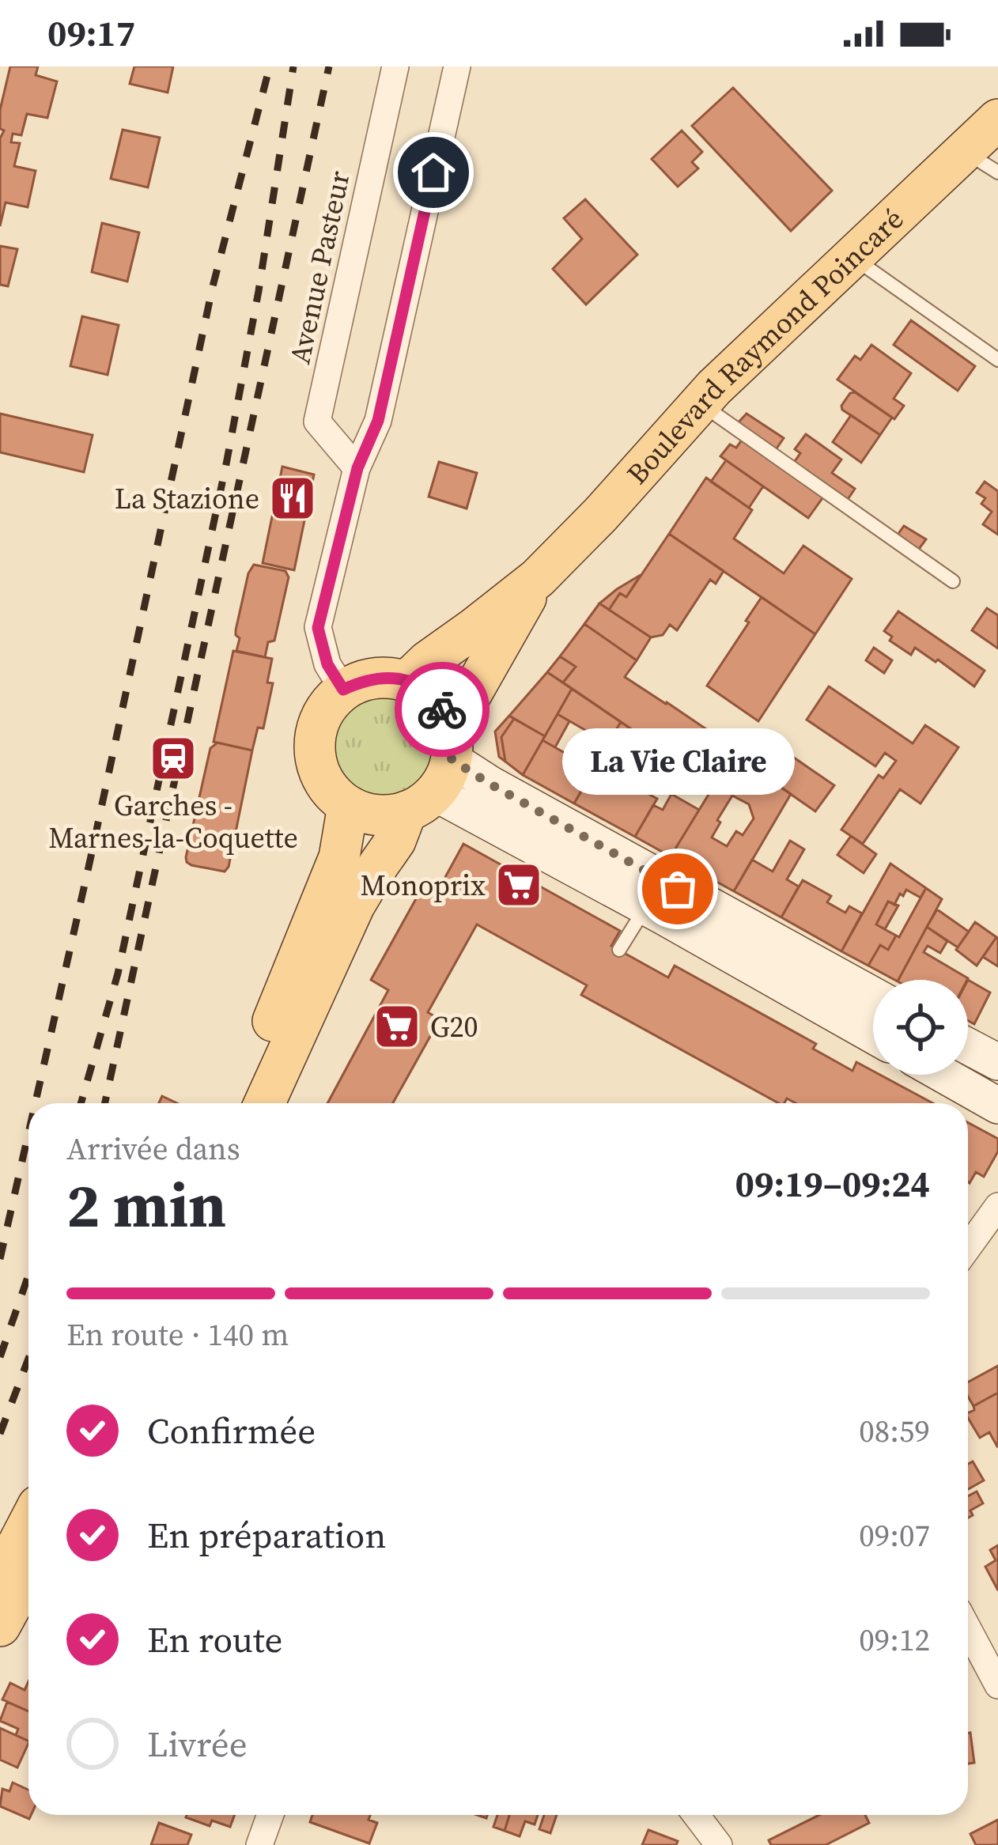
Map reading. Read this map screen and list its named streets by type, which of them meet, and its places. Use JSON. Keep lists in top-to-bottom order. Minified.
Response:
{"streets":{"main road":["Boulevard Raymond Poincaré"],"street":["Avenue Pasteur"]},"places":{"restaurant":["La Stazione"],"station":["Garches - Marnes-la-Coquette"],"supermarket":["Monoprix","G20"],"other":["La Vie Claire"]},"page":{"status":"09:17","bubble":"La Vie Claire","heading":["2 min","Arrivée dans","09:19–09:24"],"bar":"En route · 140 m","list":[["Confirmée","08:59"],["En préparation","09:07"],["En route","09:12"],"Livrée"]}}
